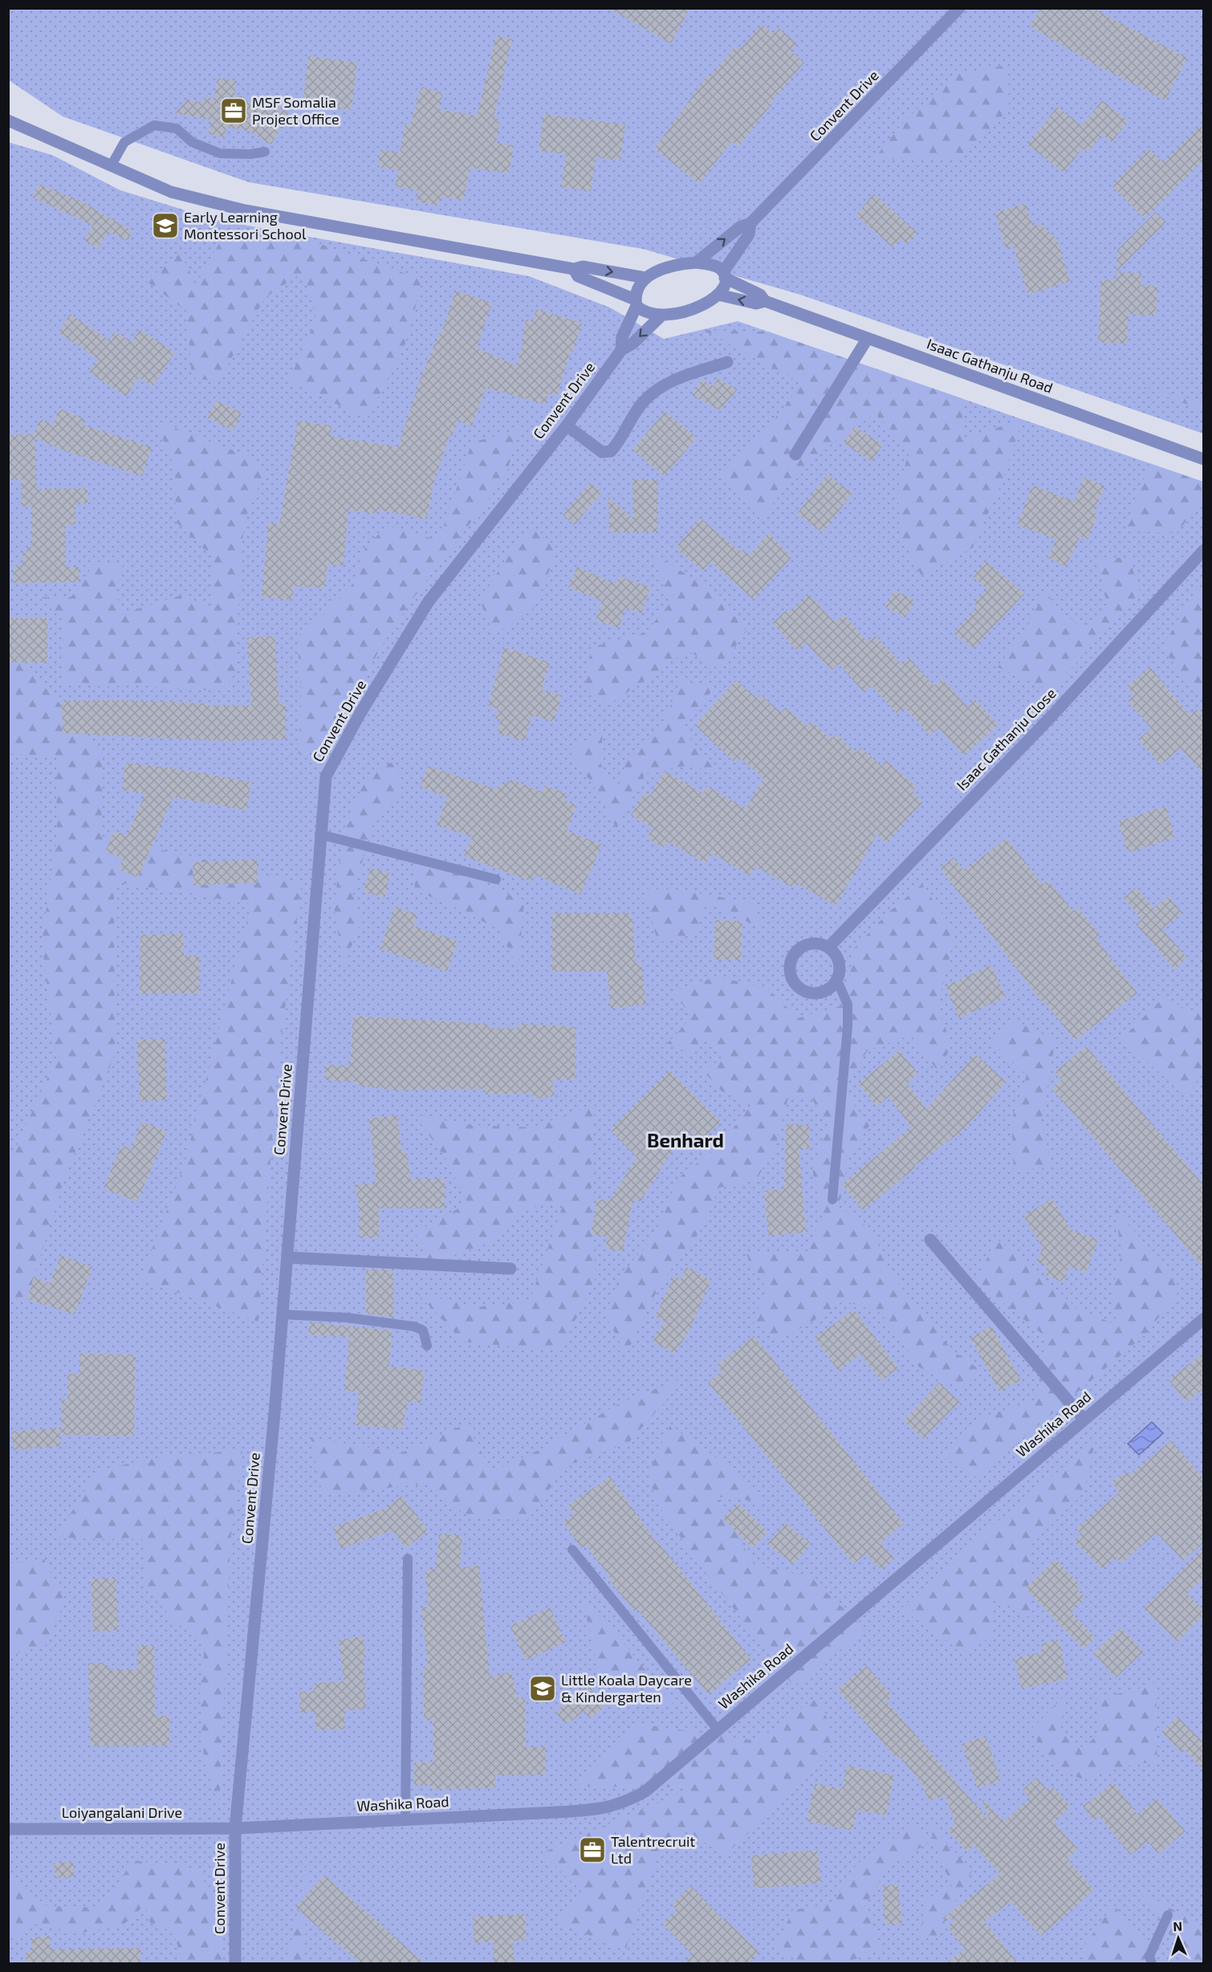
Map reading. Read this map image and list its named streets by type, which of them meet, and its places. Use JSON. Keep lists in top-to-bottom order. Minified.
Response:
{"streets":{"street":["Convent Drive","Isaac Gathanju Road","Isaac Gathanju Close","Washika Road","Loiyangalani Drive"]},"crossings":[["Convent Drive","Washika Road"],["Convent Drive","Loiyangalani Drive"],["Washika Road","Loiyangalani Drive"]],"districts":["Benhard"],"places":{"office":["MSF Somalia Project Office","Talentrecruit Ltd"],"school or university":["Early Learning Montessori School","Little Koala Daycare & Kindergarten"]},"north":"top"}
